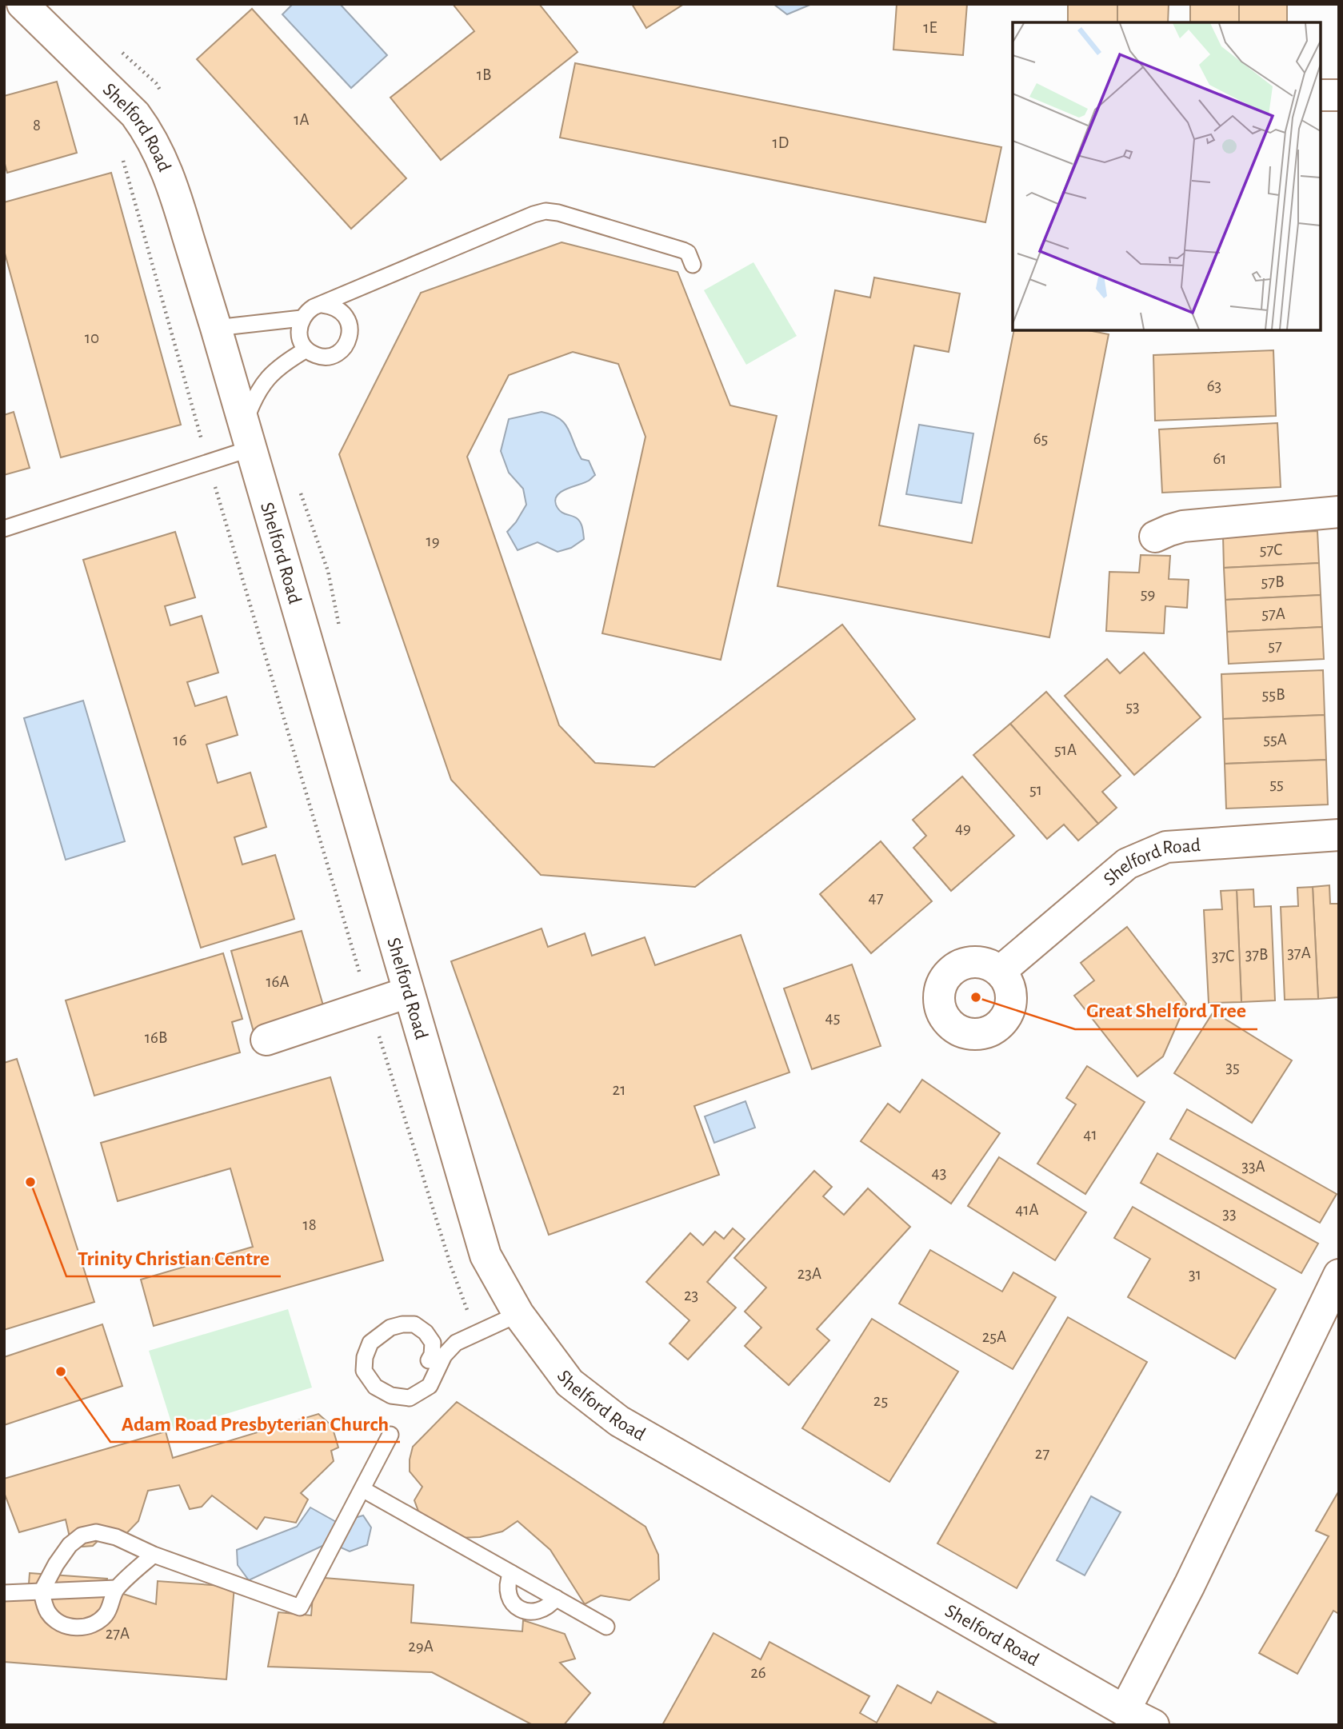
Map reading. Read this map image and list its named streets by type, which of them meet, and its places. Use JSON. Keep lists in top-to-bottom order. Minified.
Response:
{"streets":{"street":["Shelford Road"]},"places":["Great Shelford Tree","Trinity Christian Centre","Adam Road Presbyterian Church"],"house_numbers":["1E","1B","1A","8","1D","10","63","65","61","19","57C","57B","59","57A","57","55B","53","55A","16","51A","55","51","49","47","37A","37B","37C","16A","45","16B","35","21","41","33A","43","41A","33","18","23A","31","23","25A","25","27","27A","29A","26"]}
